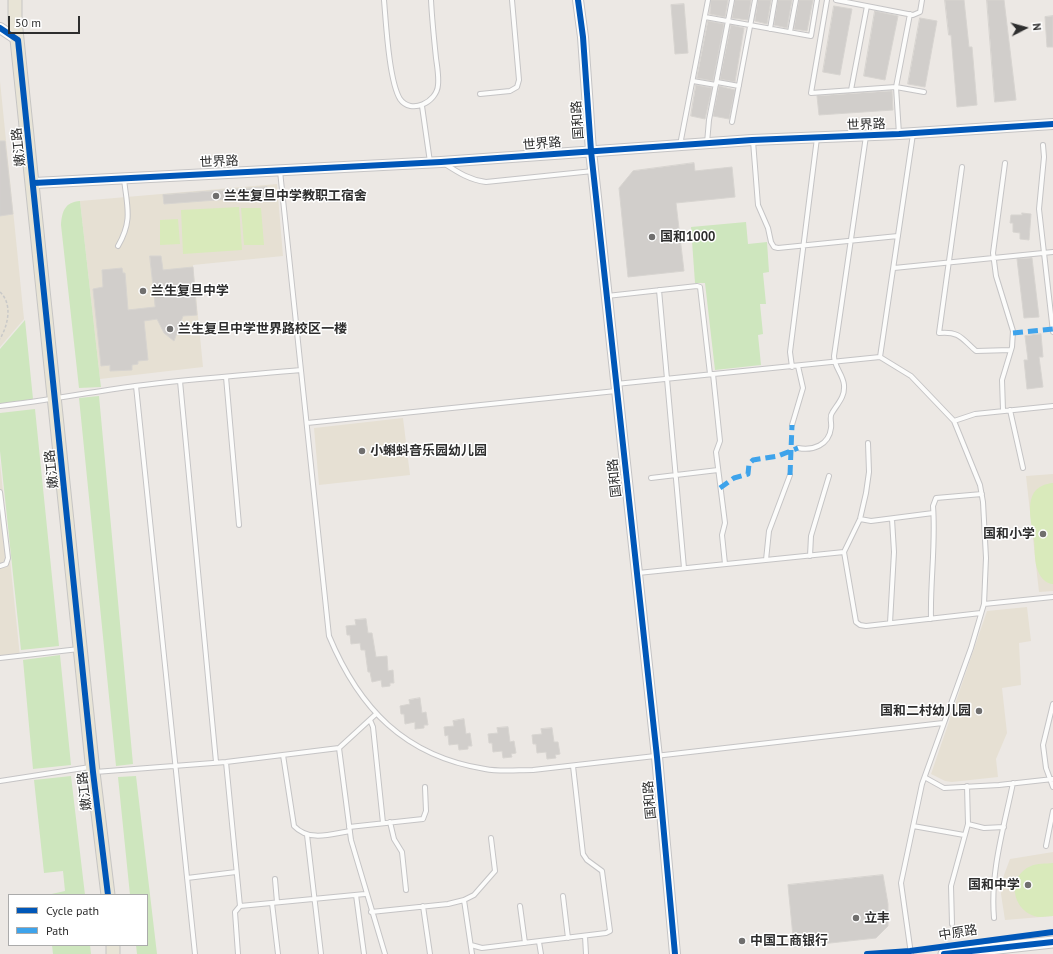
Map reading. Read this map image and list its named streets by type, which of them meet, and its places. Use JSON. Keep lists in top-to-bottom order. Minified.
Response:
{"streets":{"main road":["嫩江路","中原路"],"street":["国和路","世界路"]},"crossings":[["国和路","世界路"],["世界路","嫩江路"]],"places":["兰生复旦中学教职工宿舍","国和1000","兰生复旦中学","兰生复旦中学世界路校区一楼","小蝌蚪音乐园幼儿园","国和小学","国和二村幼儿园","国和中学","立丰","中国工商银行"],"legend":["Cycle path","Path"],"scale_bar":"50 m","north":"right"}
